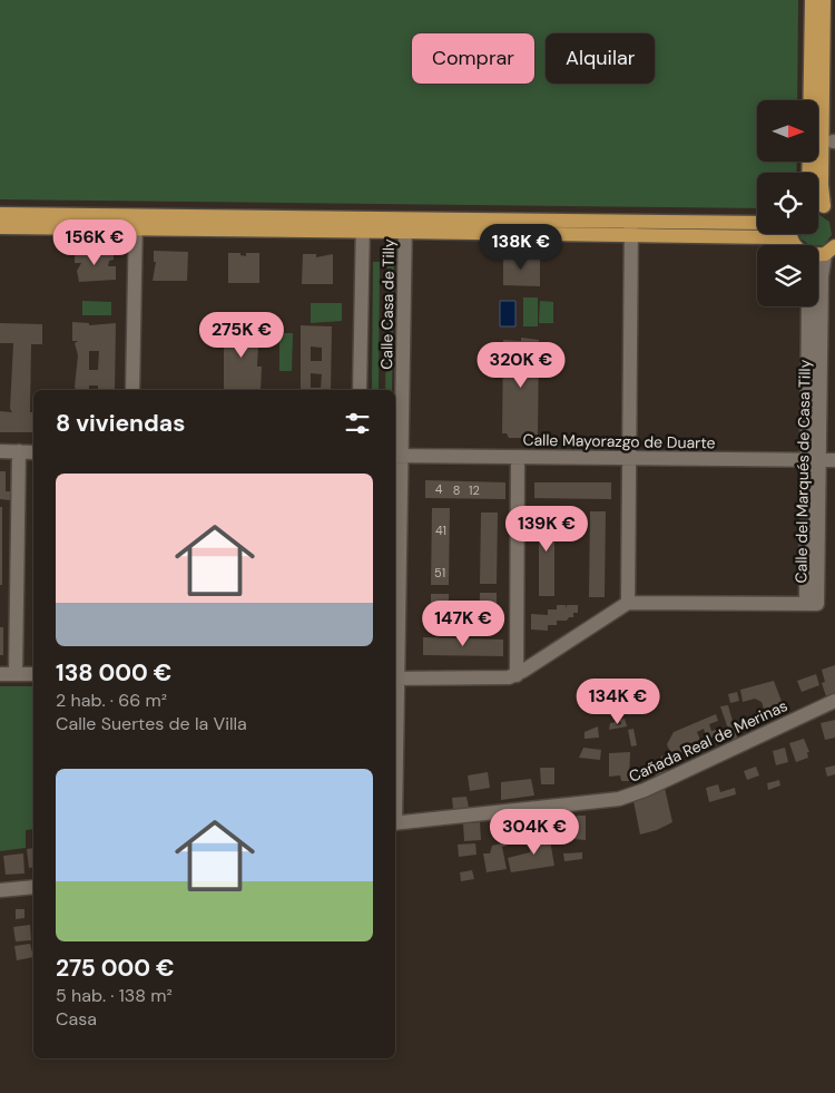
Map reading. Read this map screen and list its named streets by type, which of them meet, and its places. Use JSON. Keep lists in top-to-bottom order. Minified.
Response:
{"streets":{"street":["Calle Casa de Tilly","Calle Mayorazgo de Duarte","Calle del Marqués de Casa Tilly","Cañada Real de Merinas"]},"crossings":[["Calle Casa de Tilly","Calle Mayorazgo de Duarte"],["Calle Mayorazgo de Duarte","Calle del Marqués de Casa Tilly"]],"house_numbers":["4","8","12","41","51"],"north":"right","page":{"chip":["Comprar","Alquilar"],"price":["156K €","138K €","275K €","320K €","139K €","147K €","134K €","304K €"],"heading":"8 viviendas","list":[{"name":"138 000 €","note":"2 hab. · 66 m² · Calle Suertes de la Villa"},{"name":"275 000 €","note":"5 hab. · 138 m² · Casa"}]}}
